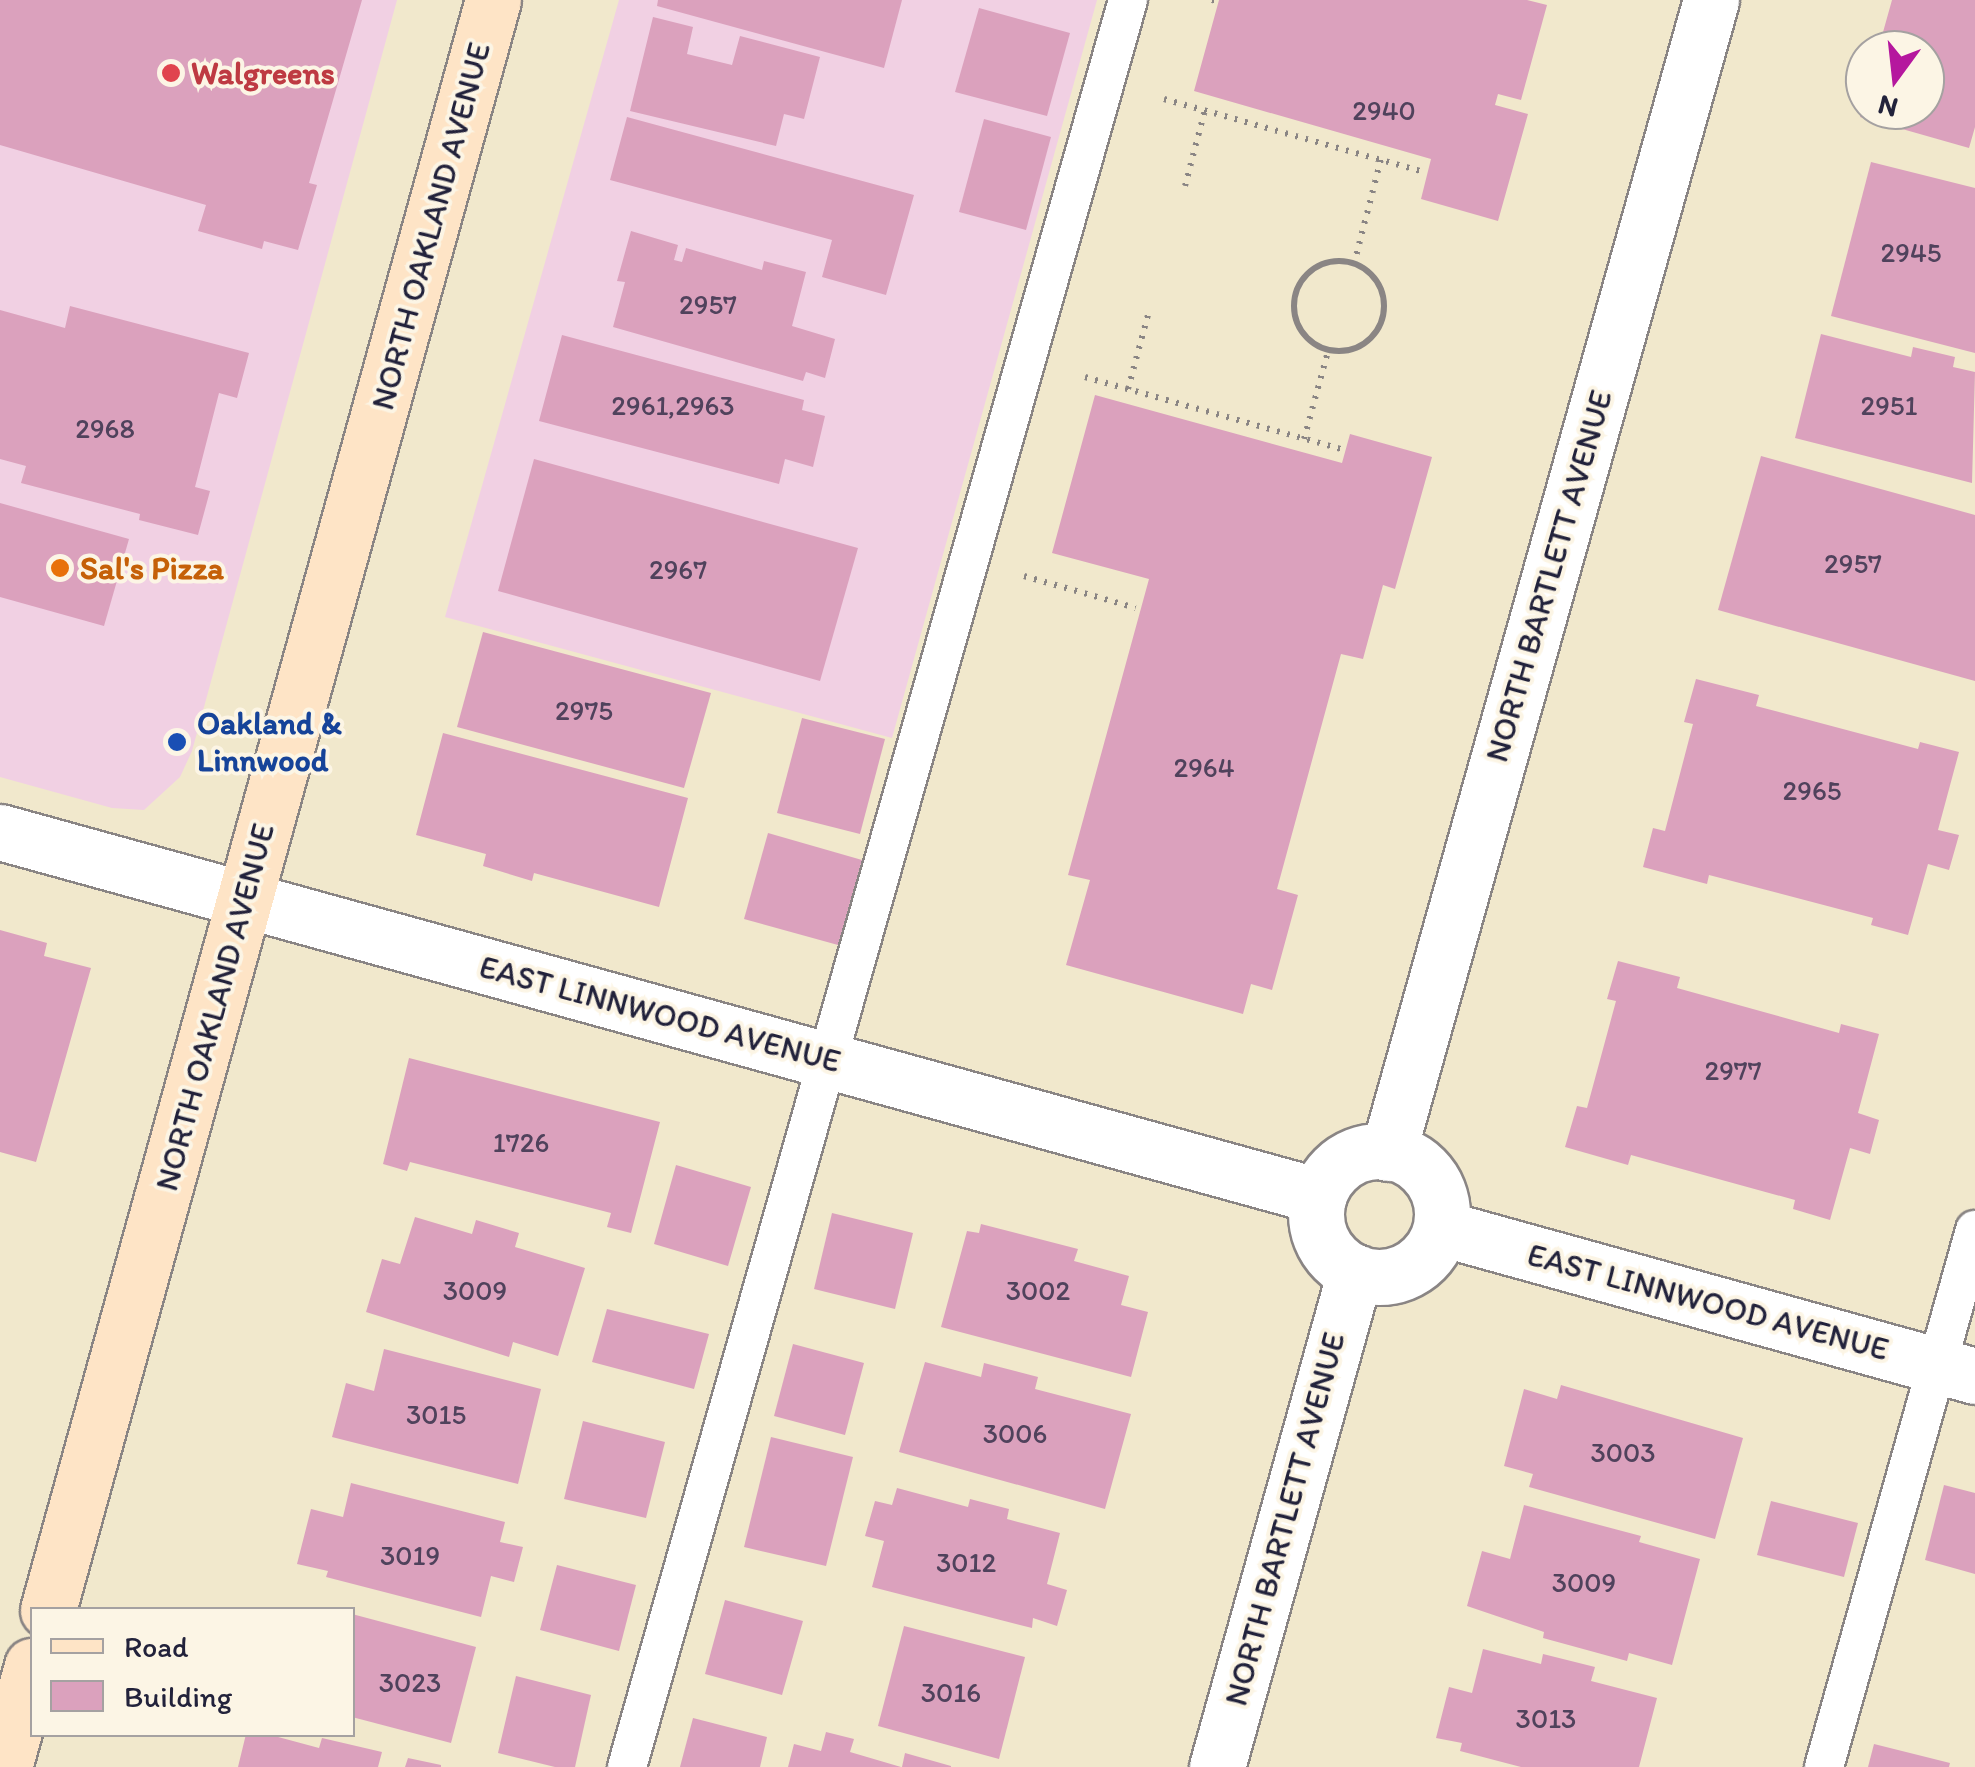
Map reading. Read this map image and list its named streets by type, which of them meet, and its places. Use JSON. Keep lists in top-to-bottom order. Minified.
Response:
{"streets":{"main road":["NORTH OAKLAND AVENUE"],"street":["NORTH BARTLETT AVENUE","EAST LINNWOOD AVENUE"]},"crossings":[["NORTH OAKLAND AVENUE","EAST LINNWOOD AVENUE"],["NORTH BARTLETT AVENUE","EAST LINNWOOD AVENUE"]],"places":["Walgreens","Sal's Pizza","Oakland & Linnwood"],"house_numbers":["2940","2945","2957","2961,2963","2951","2968","2957","2967","2975","2964","2965","2977","1726","3009","3002","3015","3006","3003","3019","3012","3009","3023","3016","3013"],"legend":["Road","Building"],"north":"bottom"}
